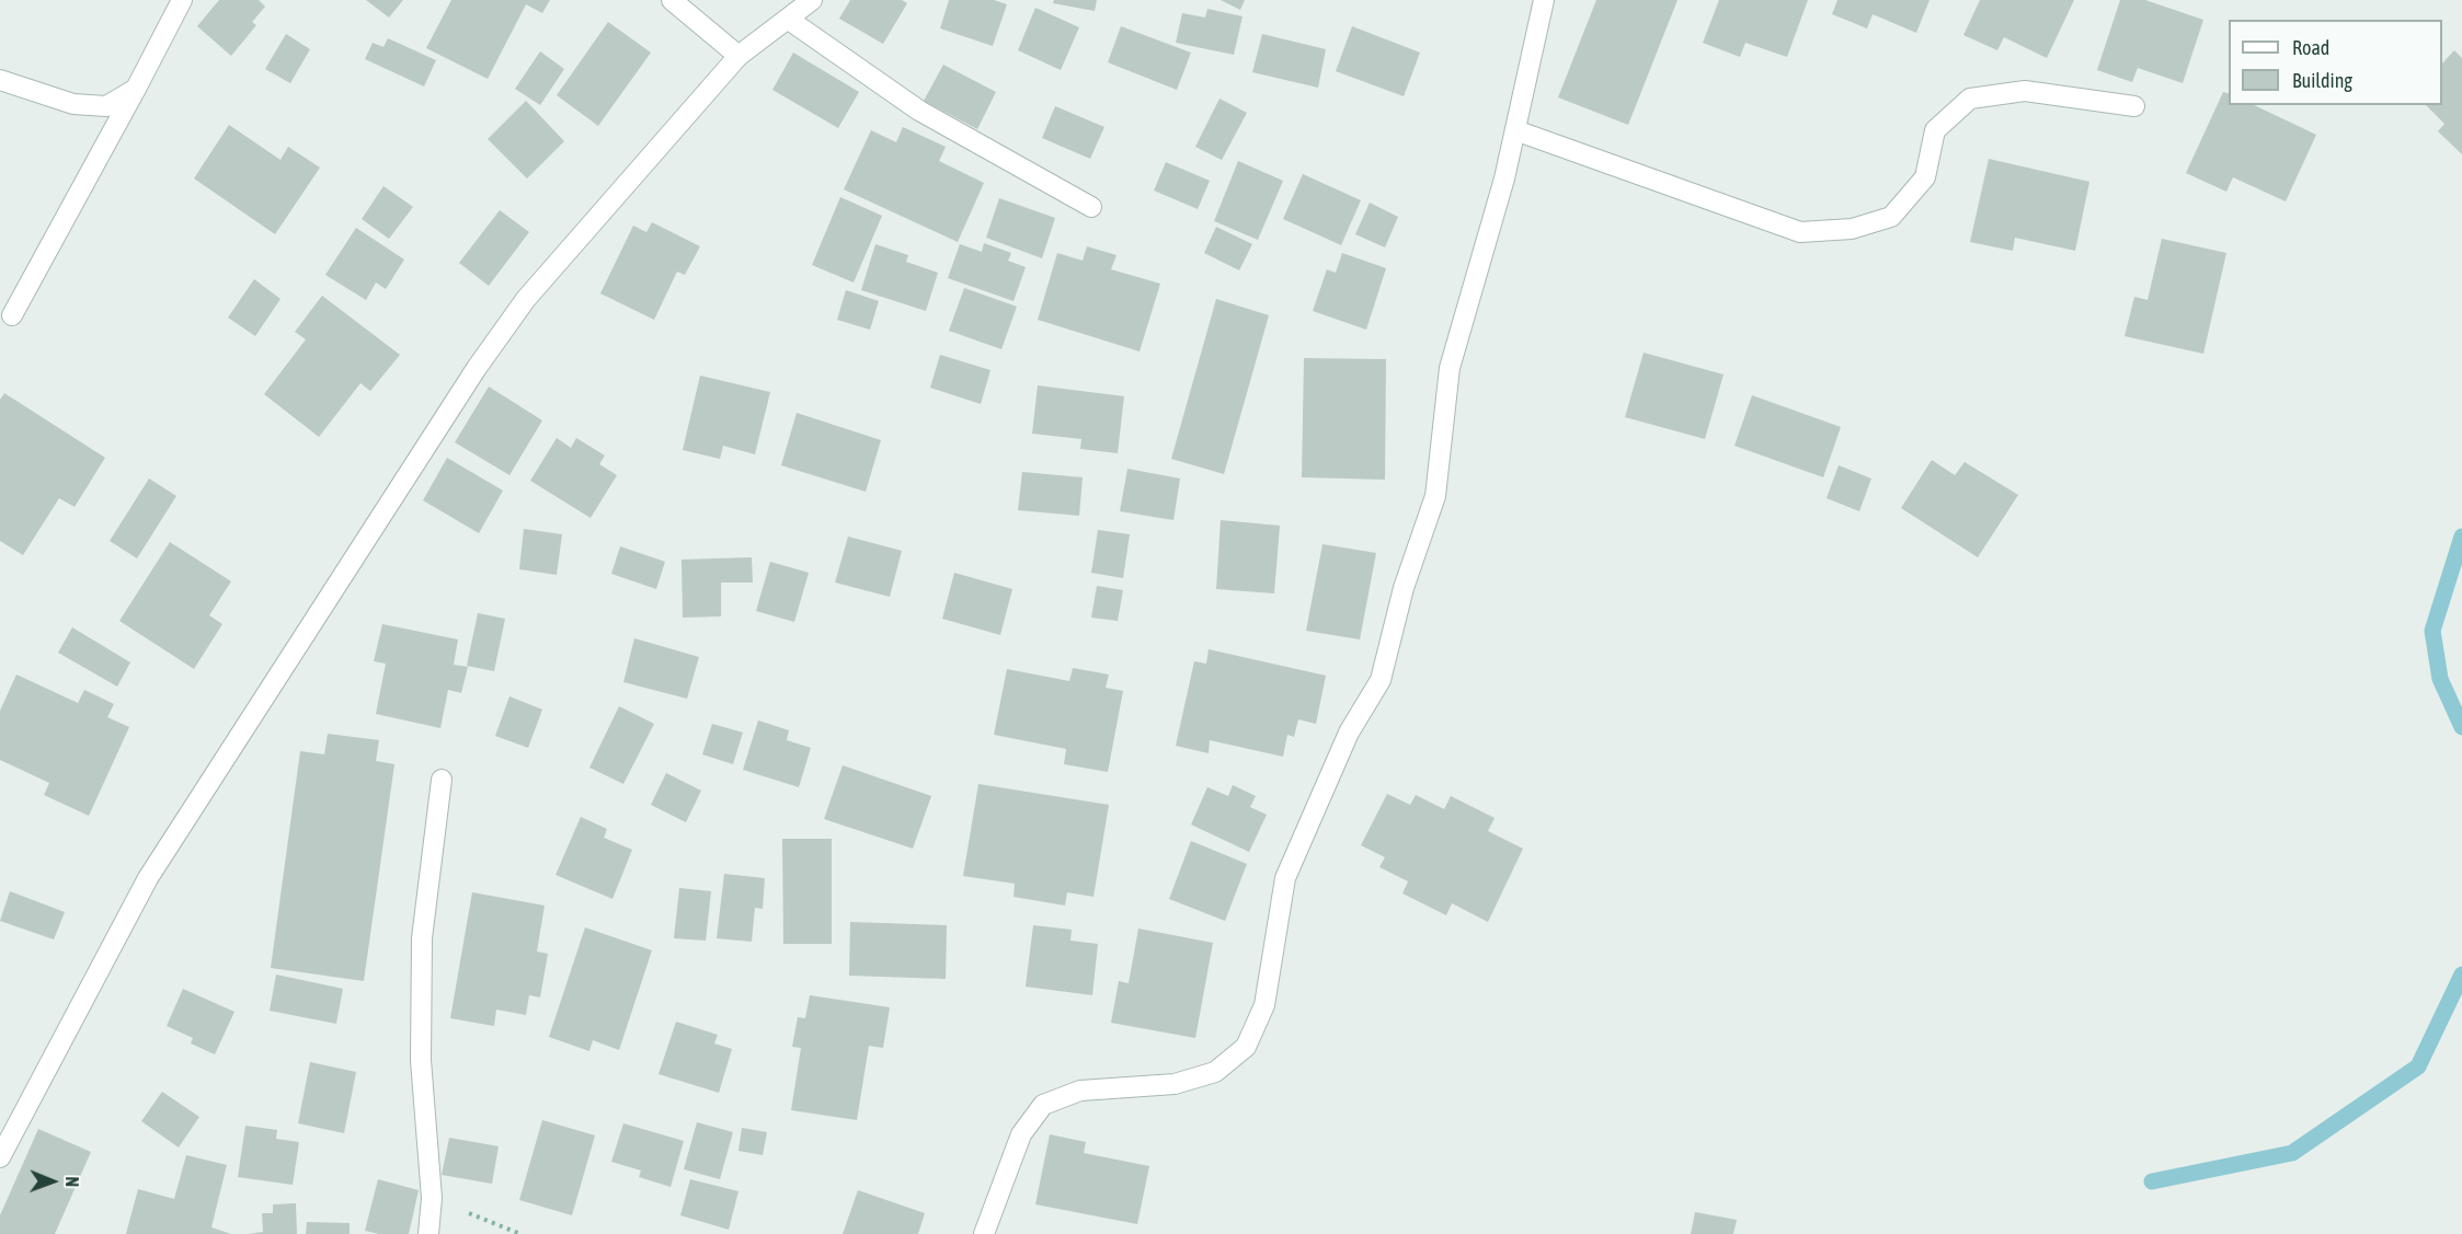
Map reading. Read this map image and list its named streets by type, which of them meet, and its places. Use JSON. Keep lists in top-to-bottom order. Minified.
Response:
{"legend":["Road","Building"],"north":"right"}
